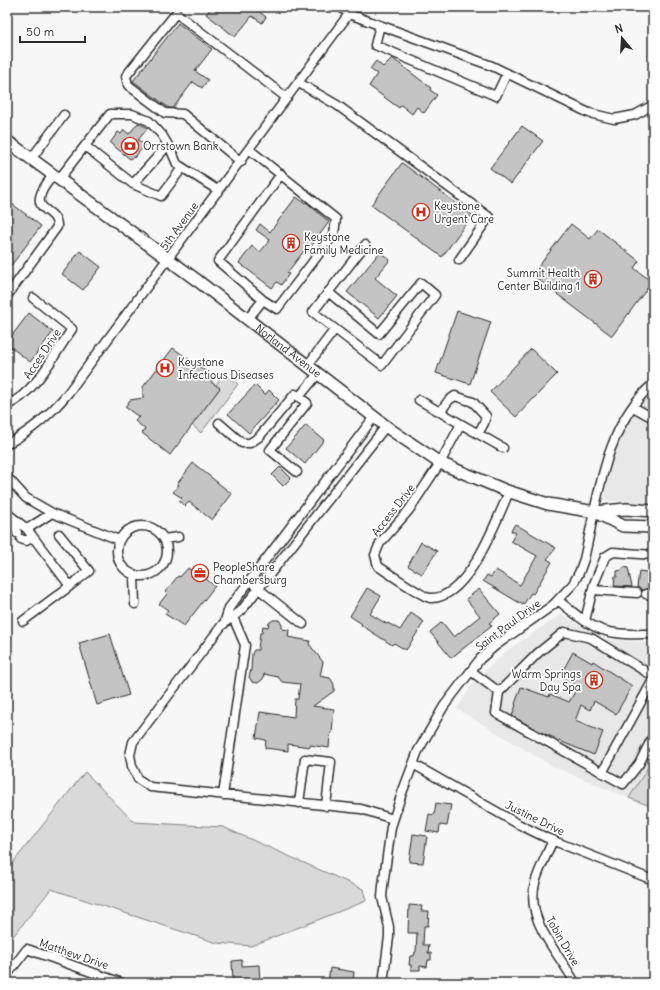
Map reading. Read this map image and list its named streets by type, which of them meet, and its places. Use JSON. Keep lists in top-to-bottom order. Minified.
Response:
{"streets":{"main road":["Norland Avenue"],"street":["5th Avenue","Acces Drive","Access Drive","Saint Paul Drive","Justine Drive","Tobin Drive","Matthew Drive"]},"crossings":[["5th Avenue","Norland Avenue"],["Norland Avenue","Access Drive"],["Norland Avenue","Saint Paul Drive"],["Saint Paul Drive","Justine Drive"],["Justine Drive","Tobin Drive"]],"places":{"bank":["Orrstown Bank"],"hospital":["Keystone Urgent Care","Keystone Infectious Diseases"],"building":["Keystone Family Medicine","Summit Health Center Building 1","Warm Springs Day Spa"],"office":["PeopleShare Chambersburg"]},"scale_bar":"50 m","north":"top"}
